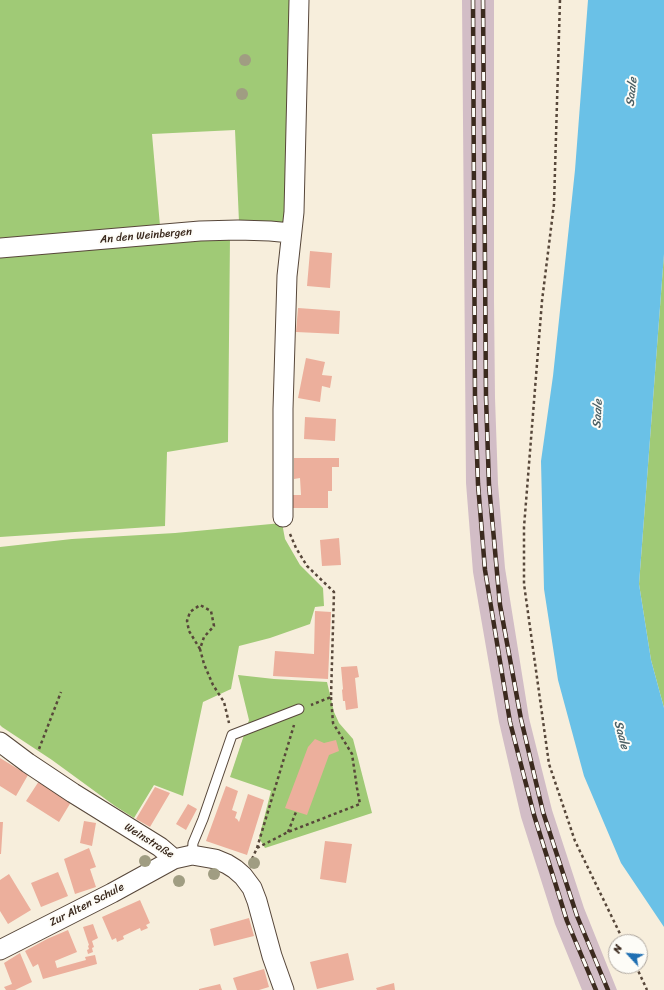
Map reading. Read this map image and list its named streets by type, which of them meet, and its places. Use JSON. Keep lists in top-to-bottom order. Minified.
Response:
{"streets":{"street":["An den Weinbergen","Weinstraße","Zur Alten Schule"]},"crossings":[["Weinstraße","Zur Alten Schule"]],"water":["Saale"],"north":"top left"}
